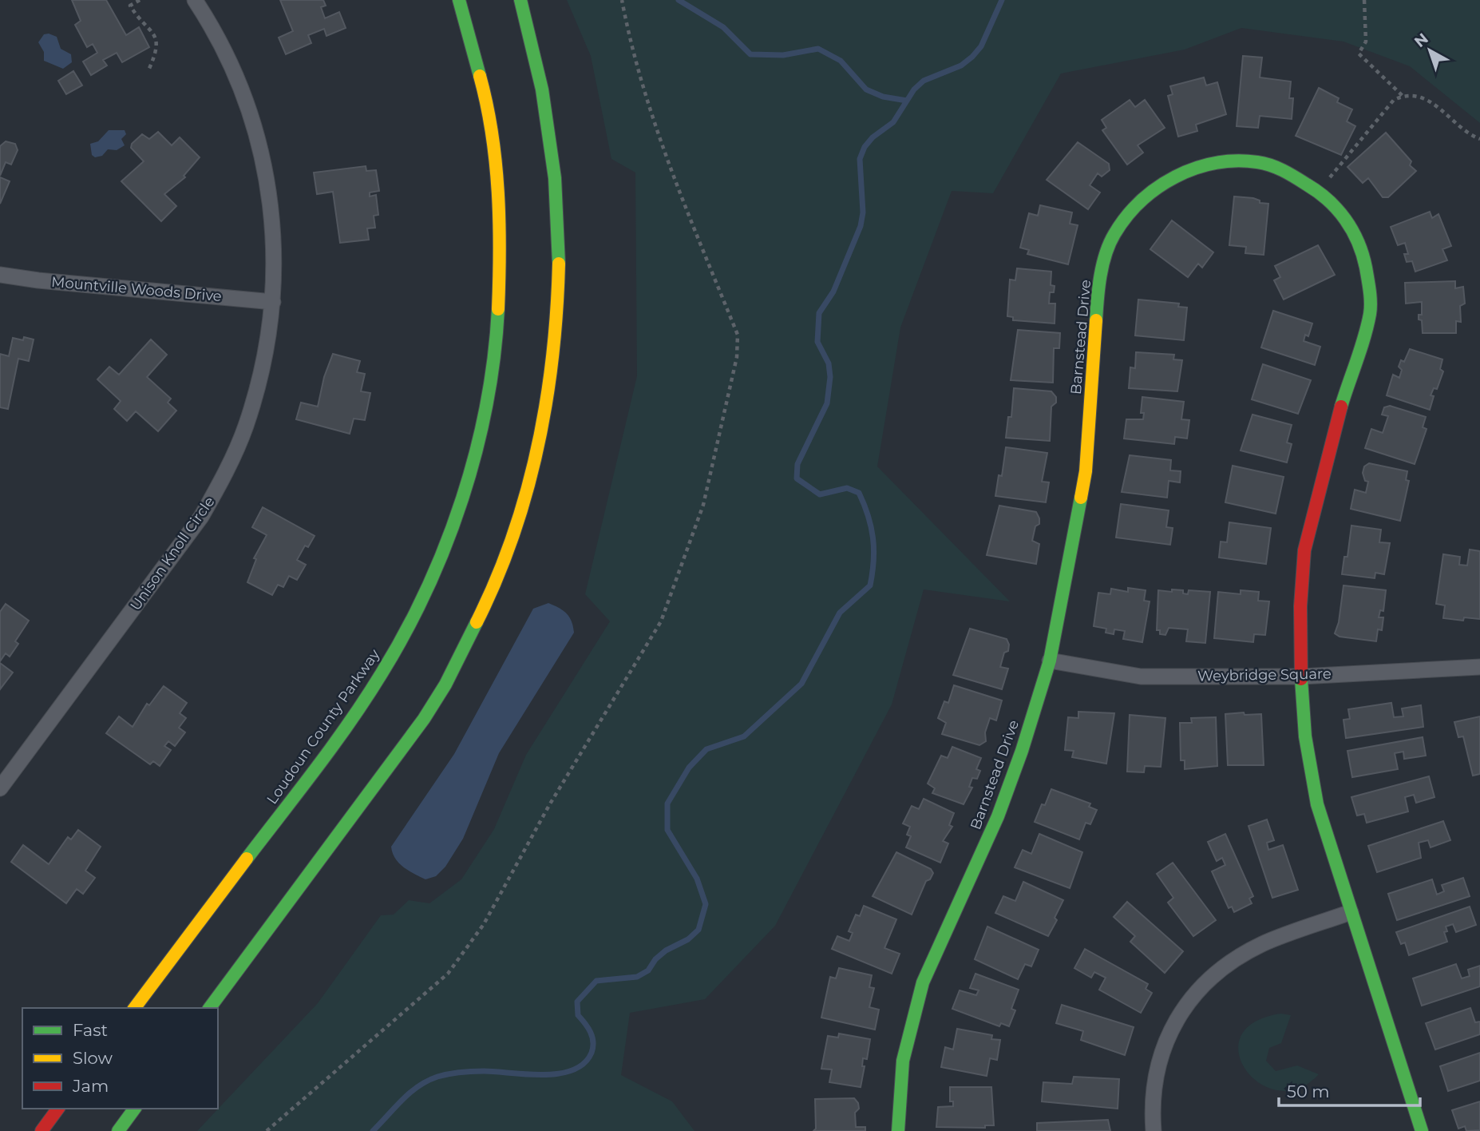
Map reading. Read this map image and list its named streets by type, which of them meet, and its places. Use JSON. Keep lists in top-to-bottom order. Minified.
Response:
{"streets":{"main road":["Barnstead Drive","Loudoun County Parkway"],"street":["Mountville Woods Drive","Unison Knoll Circle","Weybridge Square"]},"crossings":[["Mountville Woods Drive","Unison Knoll Circle"],["Barnstead Drive","Weybridge Square"]],"legend":["Fast","Slow","Jam"],"scale_bar":"50 m","north":"top left"}
